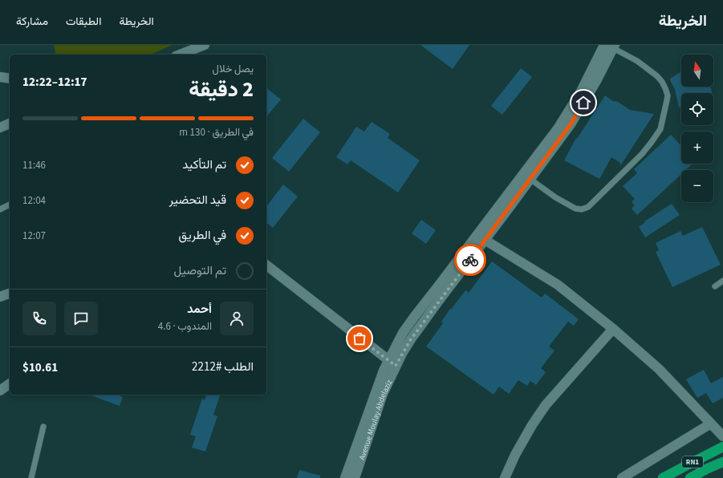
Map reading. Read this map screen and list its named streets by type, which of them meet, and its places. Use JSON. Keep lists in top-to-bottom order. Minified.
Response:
{"streets":{"highway":["RN1"],"street":["Avenue Moulay Abdelaziz"]},"north":"top","page":{"header":"الخريطة","nav":["الخريطة","الطبقات","مشاركة"],"map_buttons":["+","−"],"heading":["2 دقيقة","يصل خلال","12:17–12:22"],"panel":["أحمد","المندوب · 4.6","الطلب #2212","$10.61"],"bar":"في الطريق · 130 m","list":[["تم التأكيد","11:46"],["قيد التحضير","12:04"],["في الطريق","12:07"],"تم التوصيل"]}}
